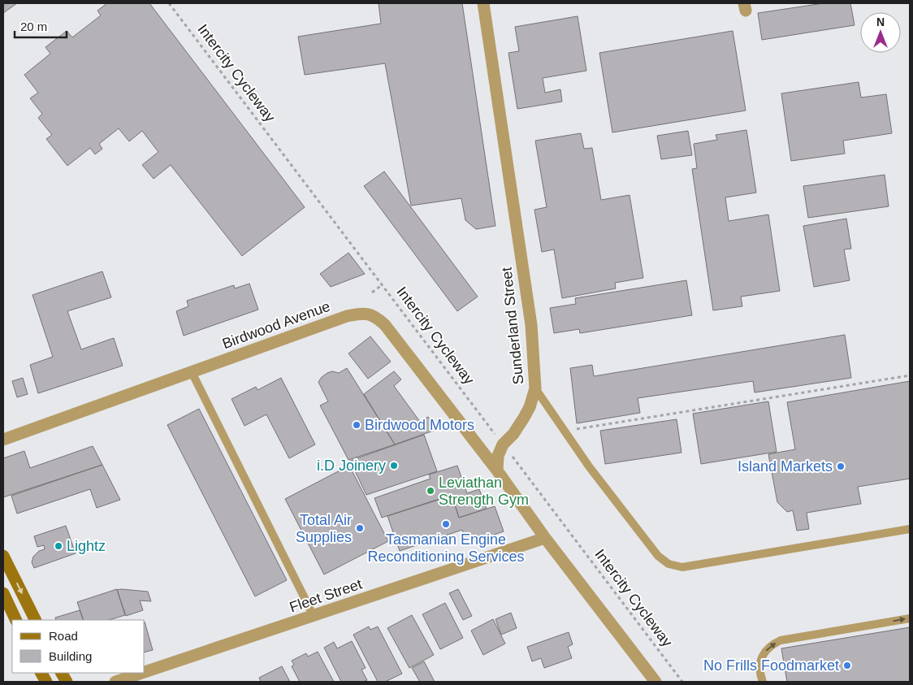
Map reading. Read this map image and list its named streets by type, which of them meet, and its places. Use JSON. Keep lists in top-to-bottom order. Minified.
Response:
{"streets":{"street":["Birdwood Avenue","Sunderland Street","Fleet Street"],"path":["Intercity Cycleway"]},"crossings":[["Intercity Cycleway","Sunderland Street"],["Birdwood Avenue","Sunderland Street"]],"places":["Birdwood Motors","i.D Joinery","Island Markets","Leviathan Strength Gym","Tasmanian Engine Reconditioning Services","Total Air Supplies","Lightz","No Frills Foodmarket"],"legend":["Road","Building"],"scale_bar":"20 m","north":"top"}
